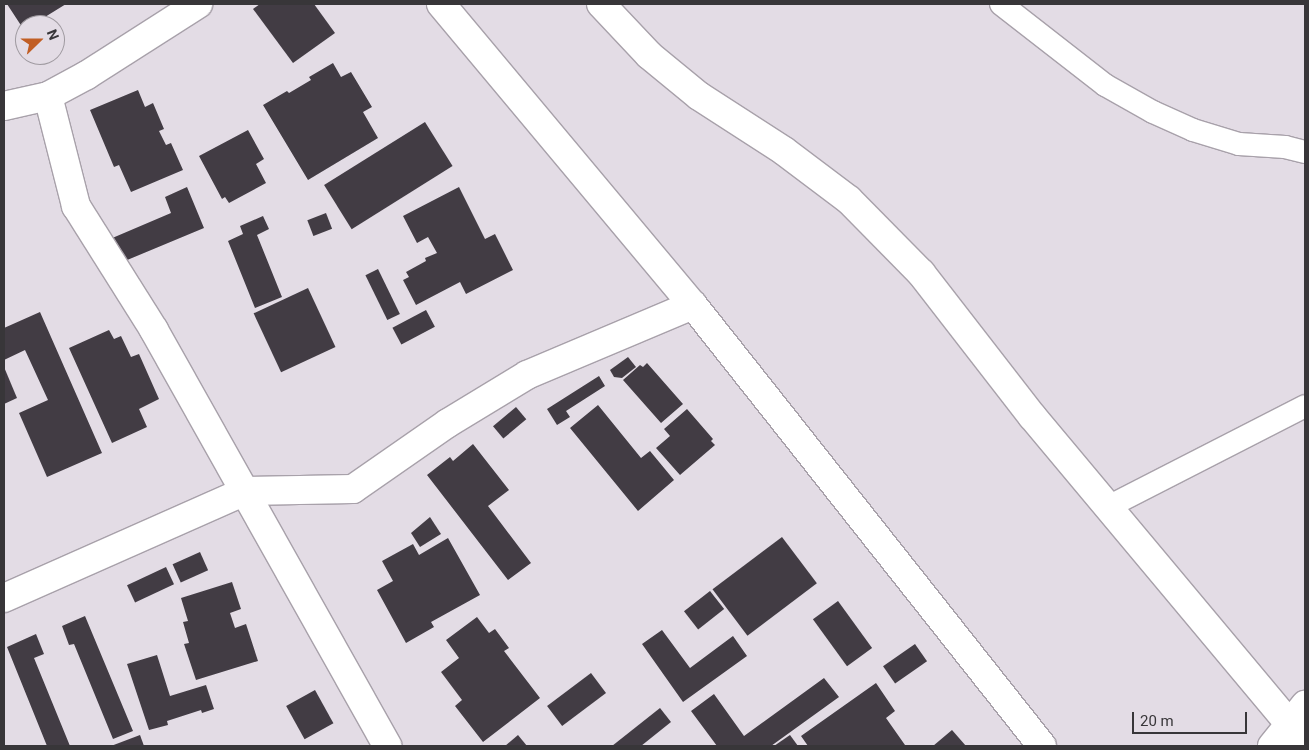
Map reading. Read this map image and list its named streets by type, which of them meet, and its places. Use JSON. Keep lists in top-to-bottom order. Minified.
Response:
{"scale_bar":"20 m","north":"right"}
